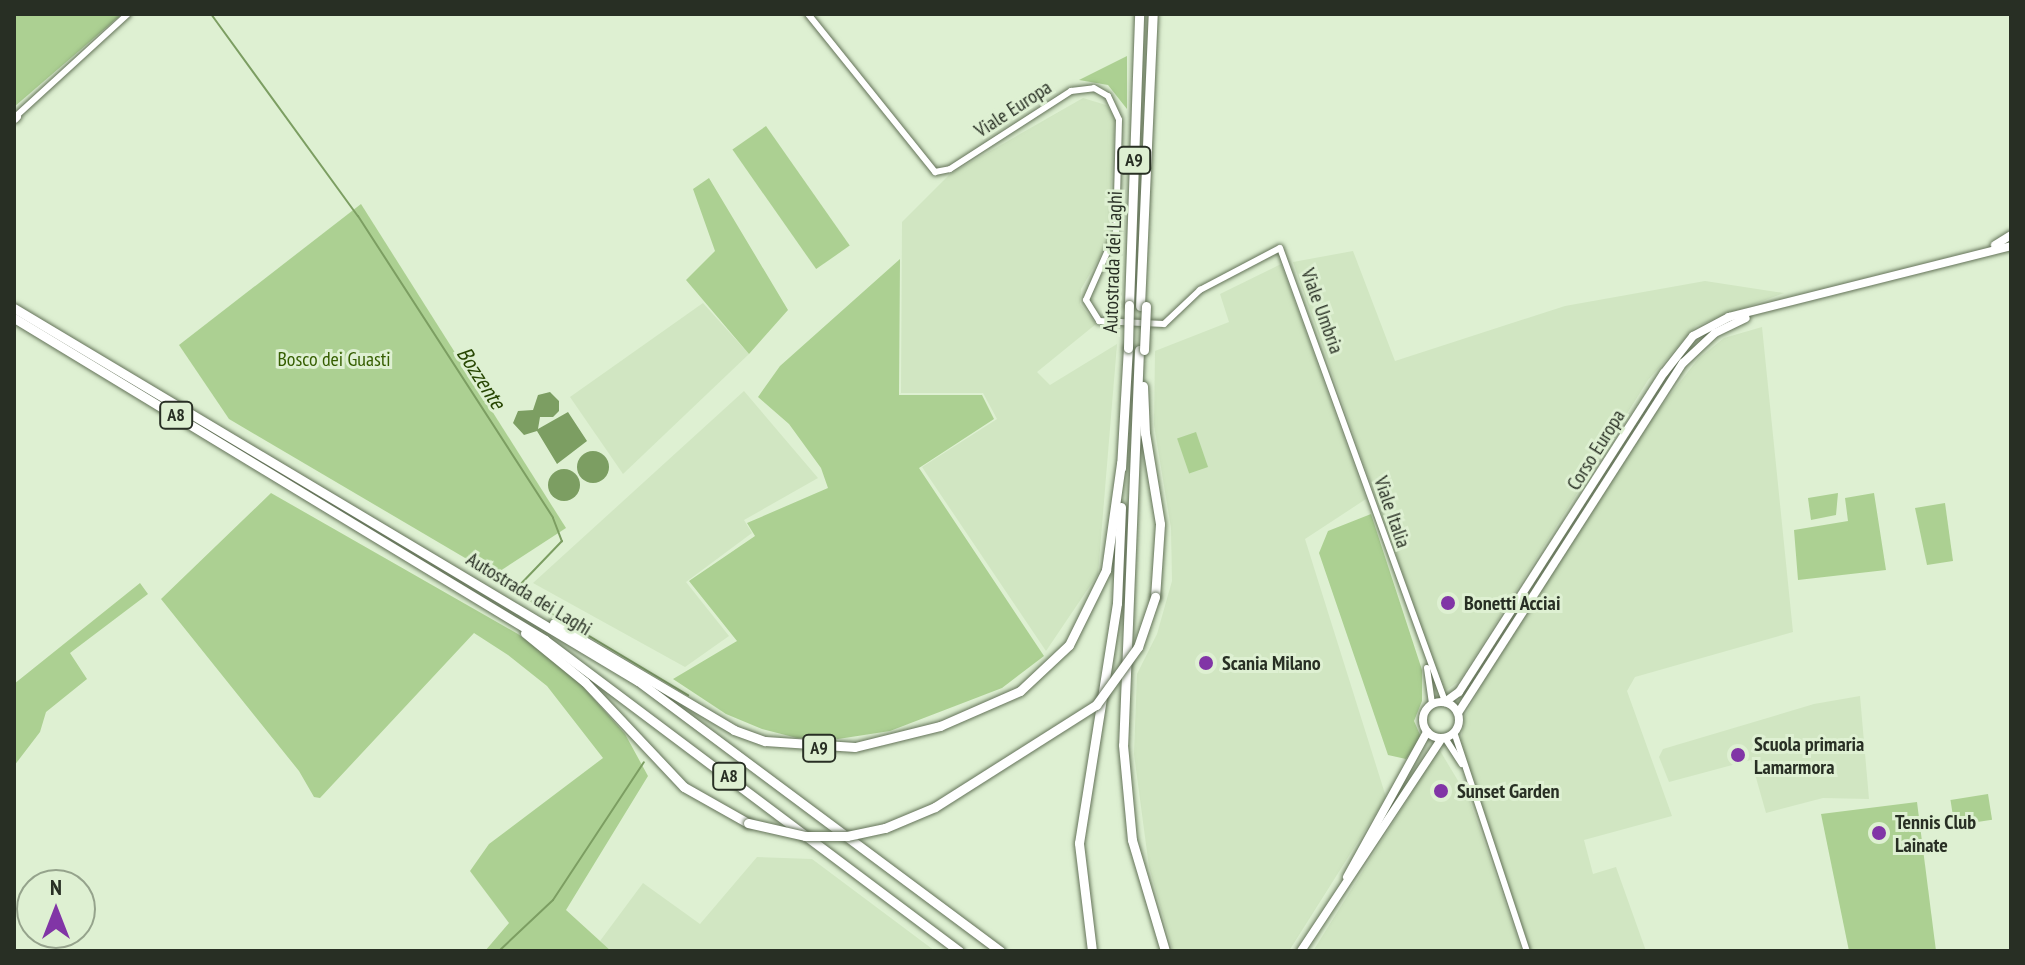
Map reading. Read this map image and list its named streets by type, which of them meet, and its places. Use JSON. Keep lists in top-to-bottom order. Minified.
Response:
{"streets":{"highway":["A9","Autostrada dei Laghi","A8"],"main road":["Corso Europa"],"street":["Viale Europa","Viale Umbria","Viale Italia"]},"crossings":[["Viale Europa","Viale Umbria"],["A9","Autostrada dei Laghi"],["Viale Umbria","Viale Italia"],["Corso Europa","Viale Italia"]],"water":["Bozzente"],"parks":["Bosco dei Guasti"],"places":["Bonetti Acciai","Scania Milano","Scuola primaria Lamarmora","Sunset Garden","Tennis Club Lainate"],"north":"top"}
